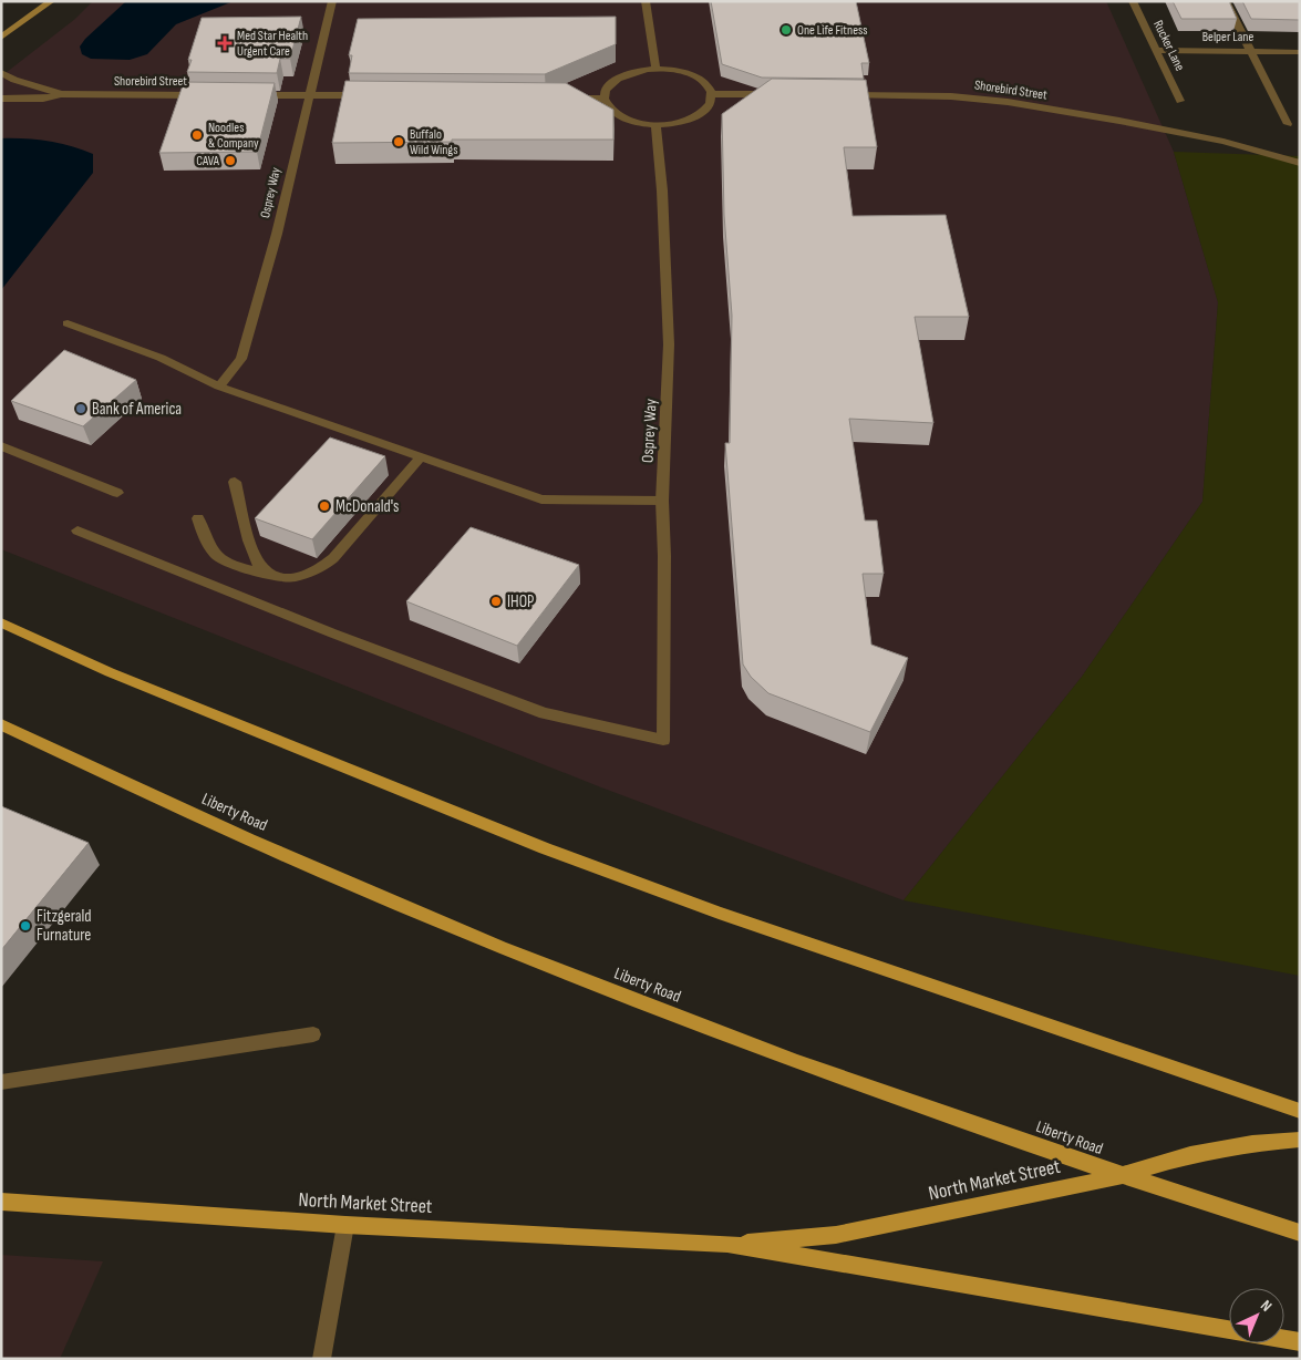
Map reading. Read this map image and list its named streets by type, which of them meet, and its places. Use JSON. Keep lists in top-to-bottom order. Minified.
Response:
{"streets":{"main road":["Liberty Road","North Market Street"],"street":["Belper Lane","Rucker Lane","Shorebird Street","Osprey Way"]},"crossings":[["Belper Lane","Rucker Lane"],["Liberty Road","North Market Street"]],"places":{"other":["One Life Fitness","Noodles & Company","Buffalo Wild Wings","CAVA","Bank of America","McDonald's","IHOP","Fitzgerald Furnature"],"health":["Med Star Health Urgent Care"]},"north":"top right"}
